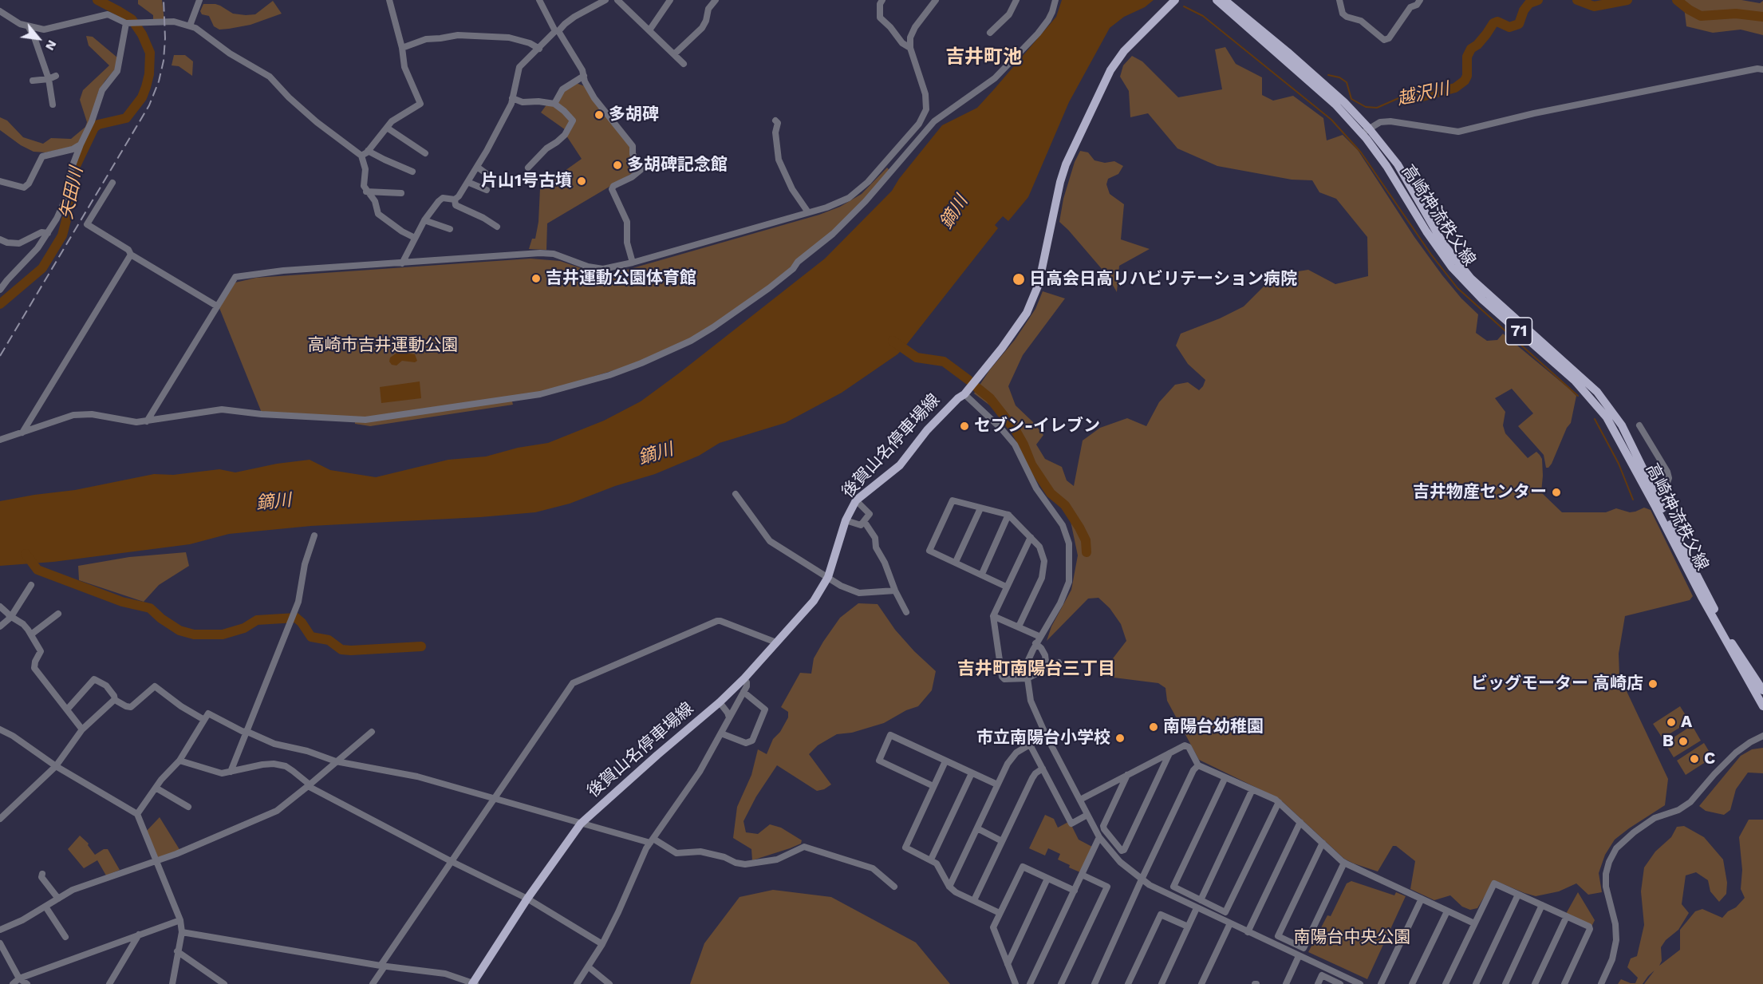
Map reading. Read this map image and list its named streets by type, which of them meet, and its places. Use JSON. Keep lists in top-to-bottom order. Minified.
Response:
{"streets":{"main road":["高崎神流秩父線","71","後賀山名停車場線"]},"districts":["吉井町池","吉井町南陽台三丁目"],"water":["越沢川","矢田川","鏑川"],"parks":["高崎市吉井運動公園","南陽台中央公園"],"places":["多胡碑","多胡碑記念館","片山1号古墳","吉井運動公園体育館","日高会日高リハビリテーション病院","セブン-イレブン","吉井物産センター","ビッグモーター 高崎店","A","南陽台幼稚園","市立南陽台小学校","B","C"],"north":"bottom right"}
